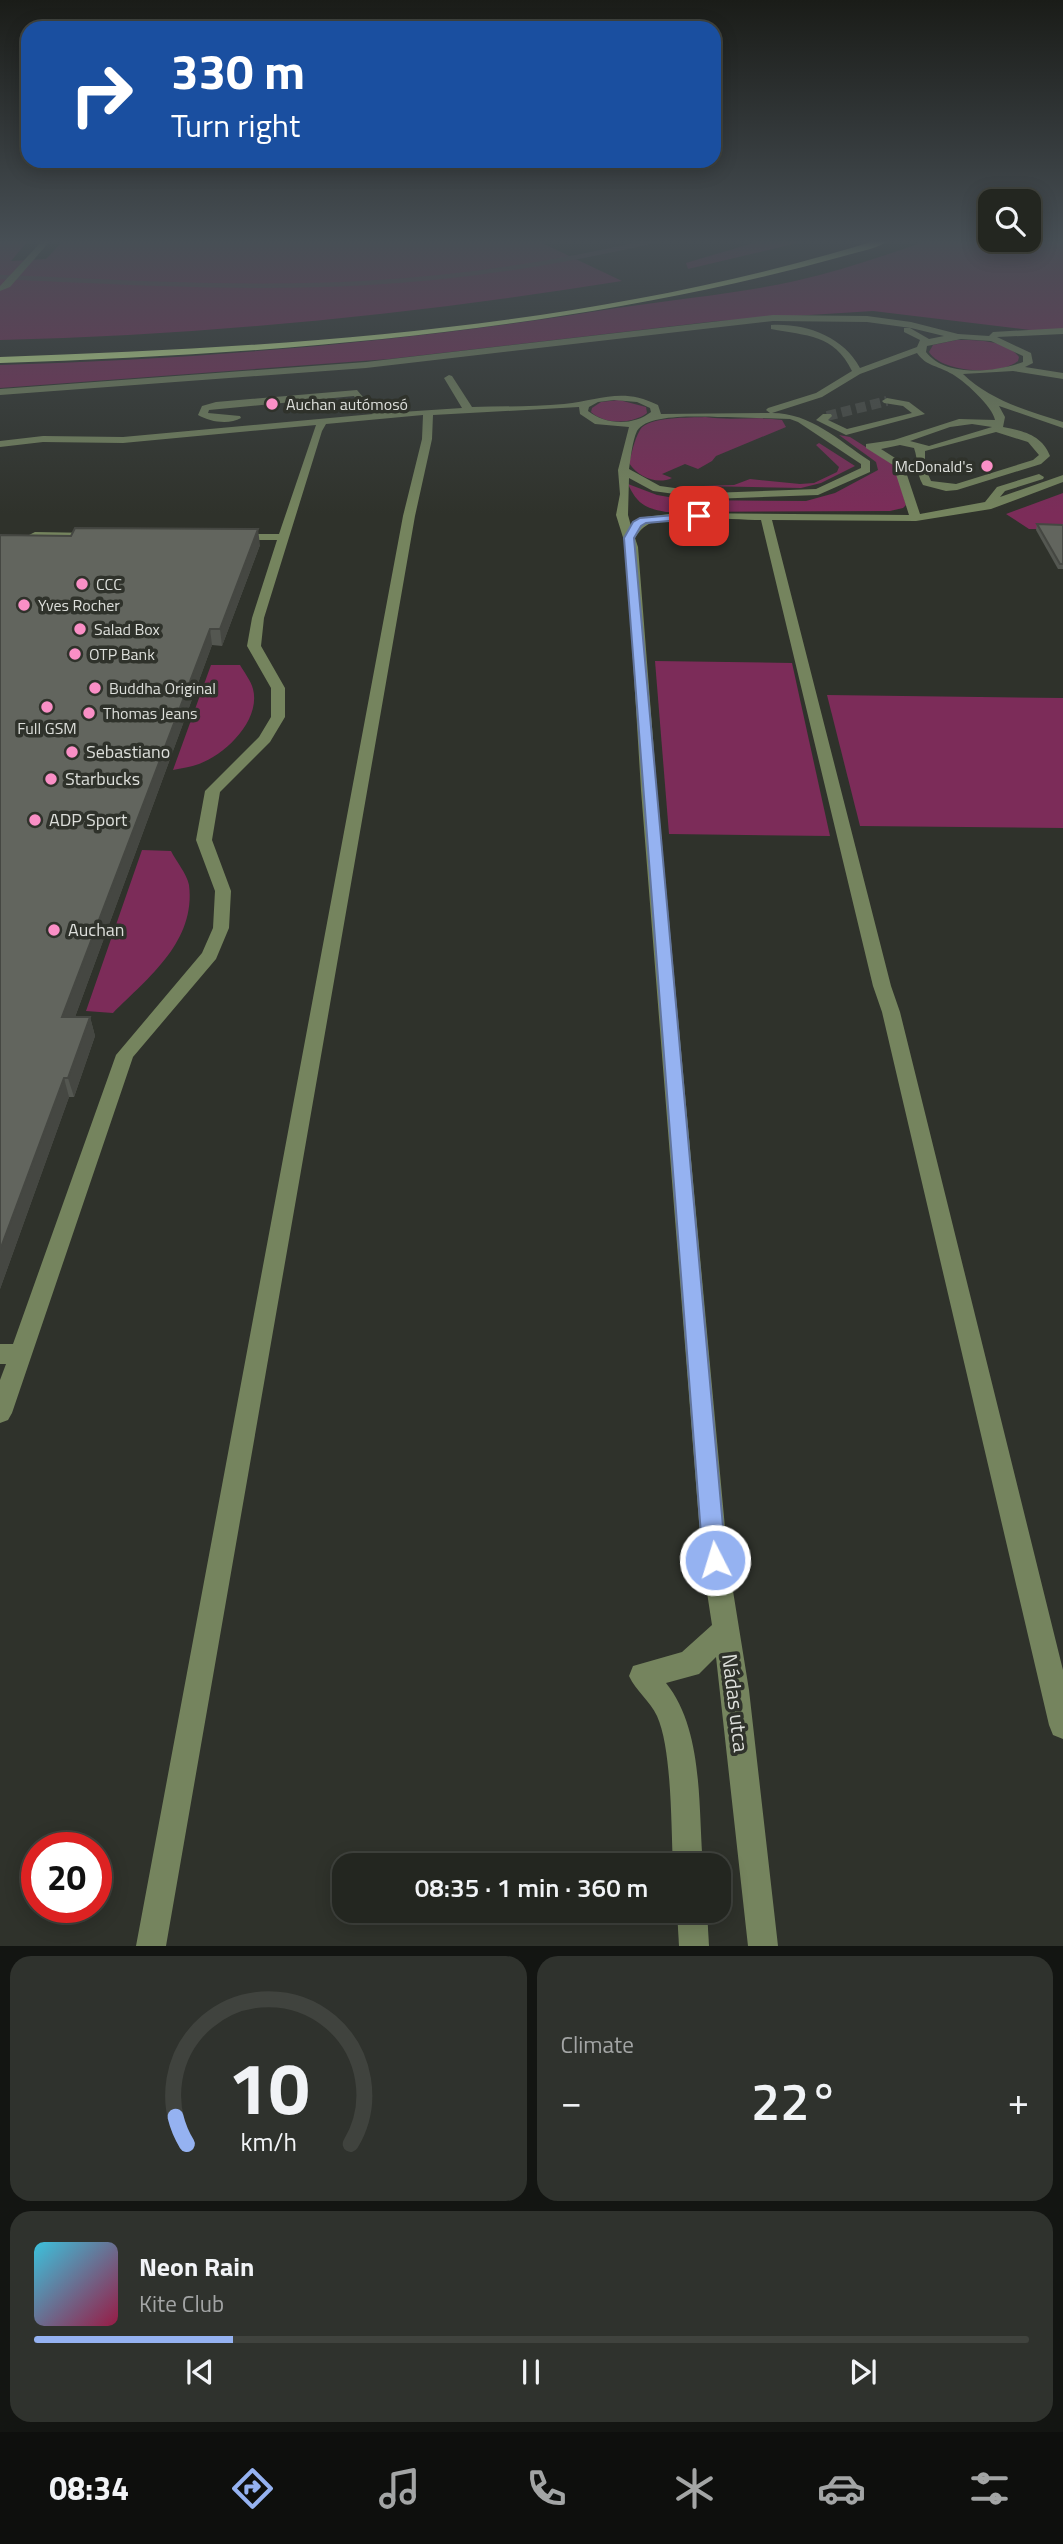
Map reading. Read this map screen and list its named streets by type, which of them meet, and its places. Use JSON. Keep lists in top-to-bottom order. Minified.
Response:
{"streets":{"street":["Nádas utca"]},"places":["Auchan autómosó","McDonald's","CCC","Yves Rocher","Salad Box","OTP Bank","Buddha Original","Full GSM","Thomas Jeans","Sebastiano","Starbucks","ADP Sport","Auchan"],"page":{"turn":["330 m","Turn right"],"limit":"20","trip":"08:35 · 1 min · 360 m","tile":"Climate","heat":["−","22°","+"],"song":["Neon Rain","Kite Club"],"tabs":"08:34","gauge":["10","km/h"]}}
